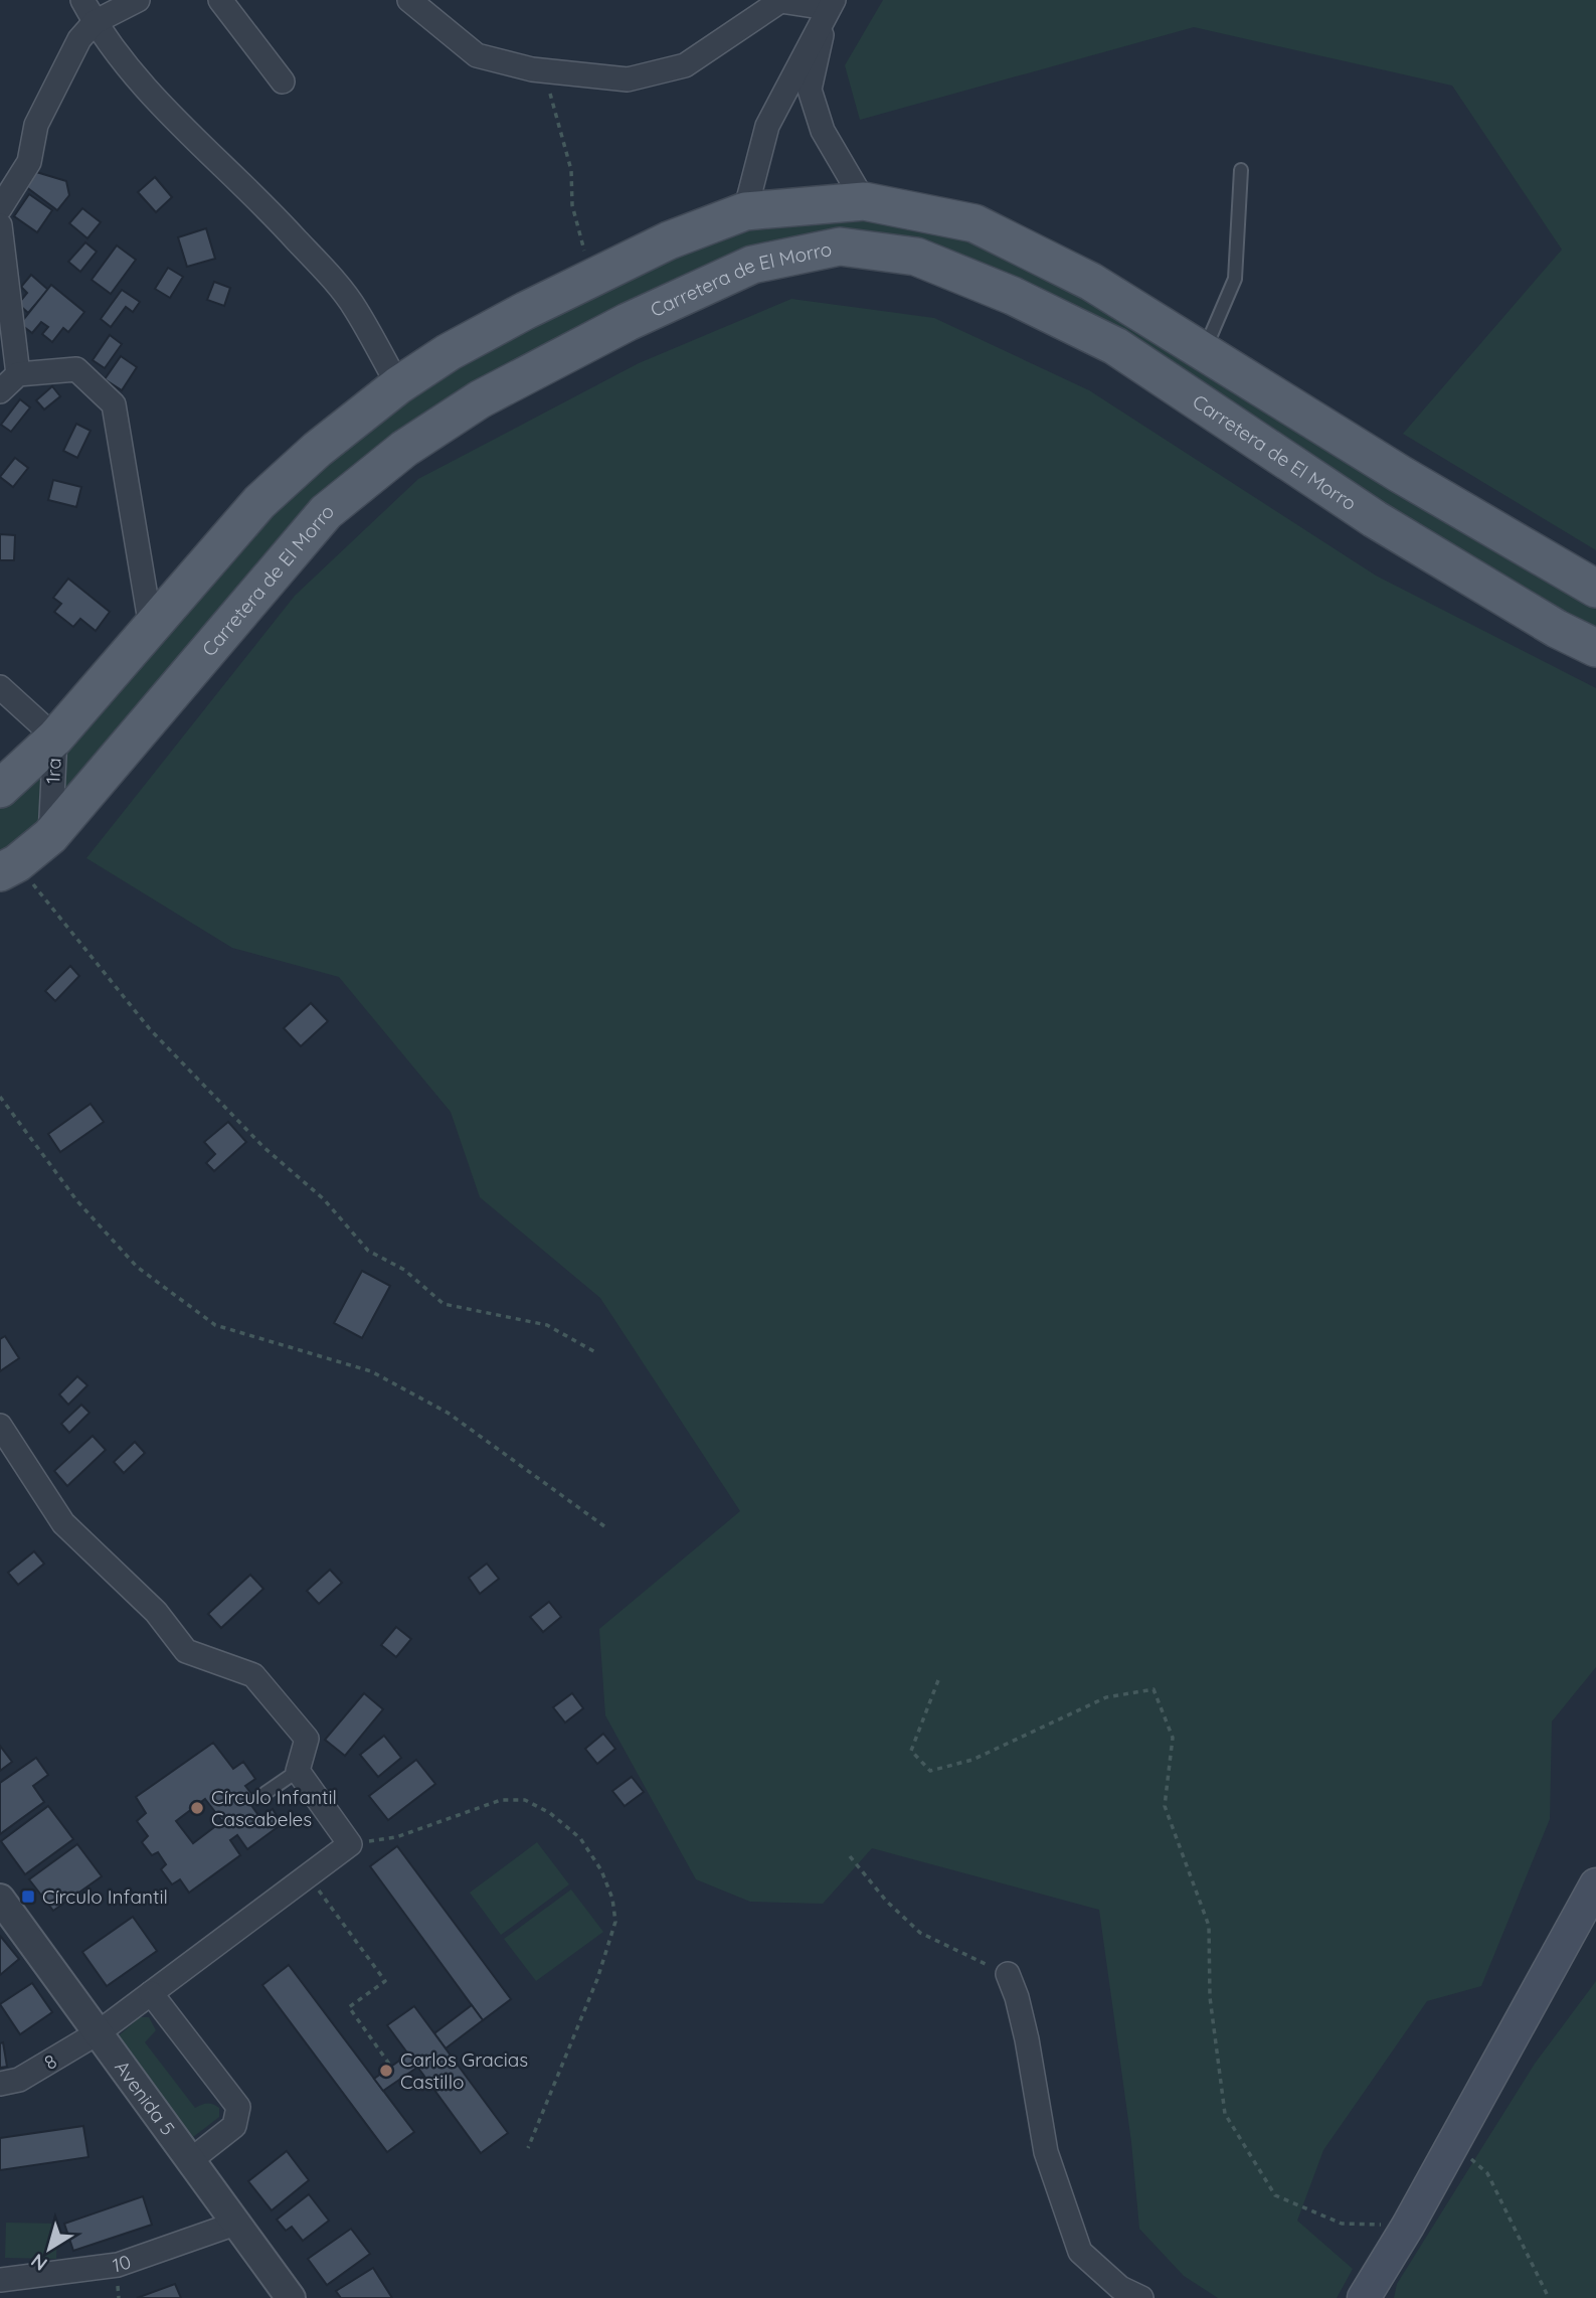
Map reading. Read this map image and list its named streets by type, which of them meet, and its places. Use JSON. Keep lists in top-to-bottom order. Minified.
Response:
{"streets":{"main road":["Carretera de El Morro"],"street":["1ra","8","Avenida 5","10"]},"crossings":[["Carretera de El Morro","1ra"],["8","Avenida 5"],["Avenida 5","10"]],"places":{"other":["Círculo Infantil Cascabeles","Carlos Gracias Castillo"],"transit":["Círculo Infantil"]},"north":"bottom left"}
